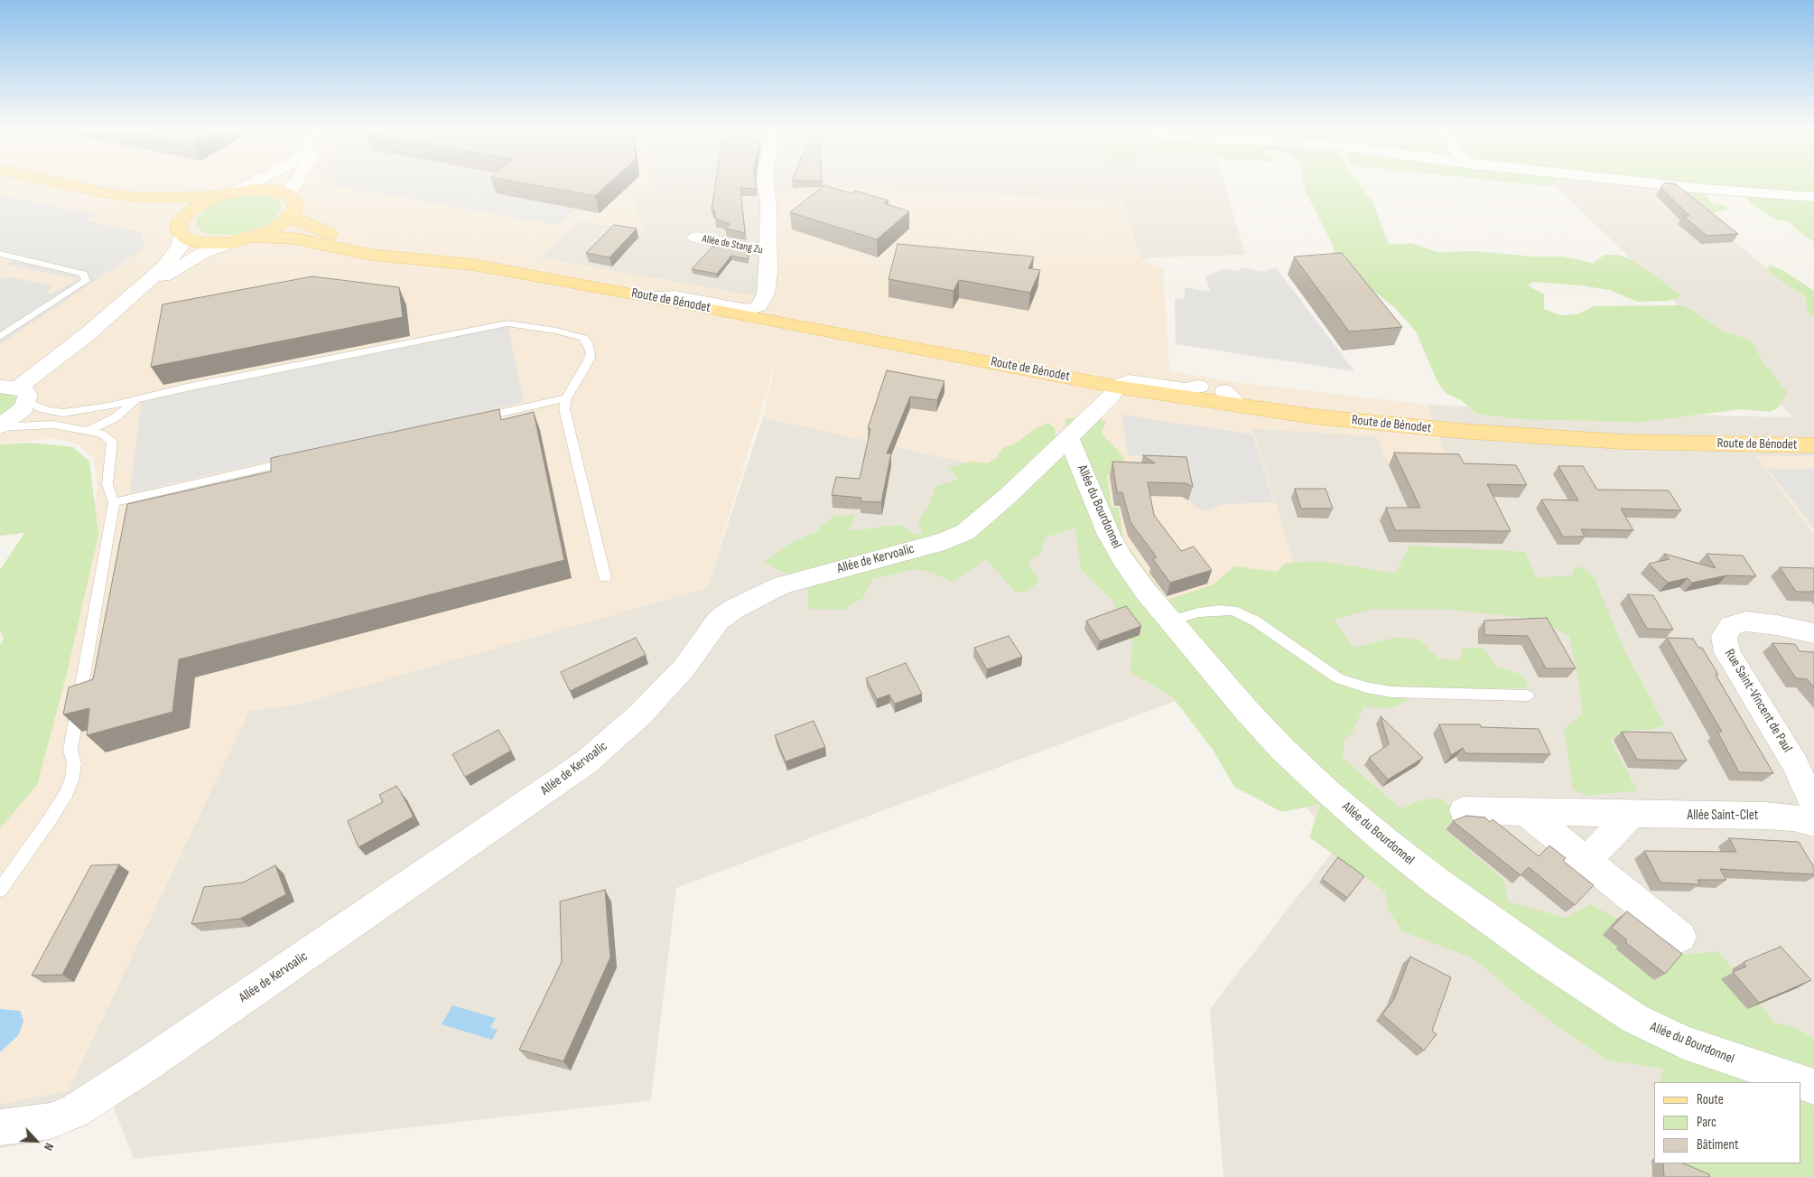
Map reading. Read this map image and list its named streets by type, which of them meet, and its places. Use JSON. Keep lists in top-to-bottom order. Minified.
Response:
{"streets":{"main road":["Route de Bénodet"],"street":["Allée de Stang Zu","Allée du Bourdonnel","Allée de Kervoalic","Rue Saint-Vincent de Paul","Allée Saint-Clet"]},"crossings":[["Allée de Stang Zu","Route de Bénodet"],["Route de Bénodet","Allée de Kervoalic"],["Allée du Bourdonnel","Allée de Kervoalic"]],"legend":["Route","Parc","Bâtiment"],"north":"bottom right"}
